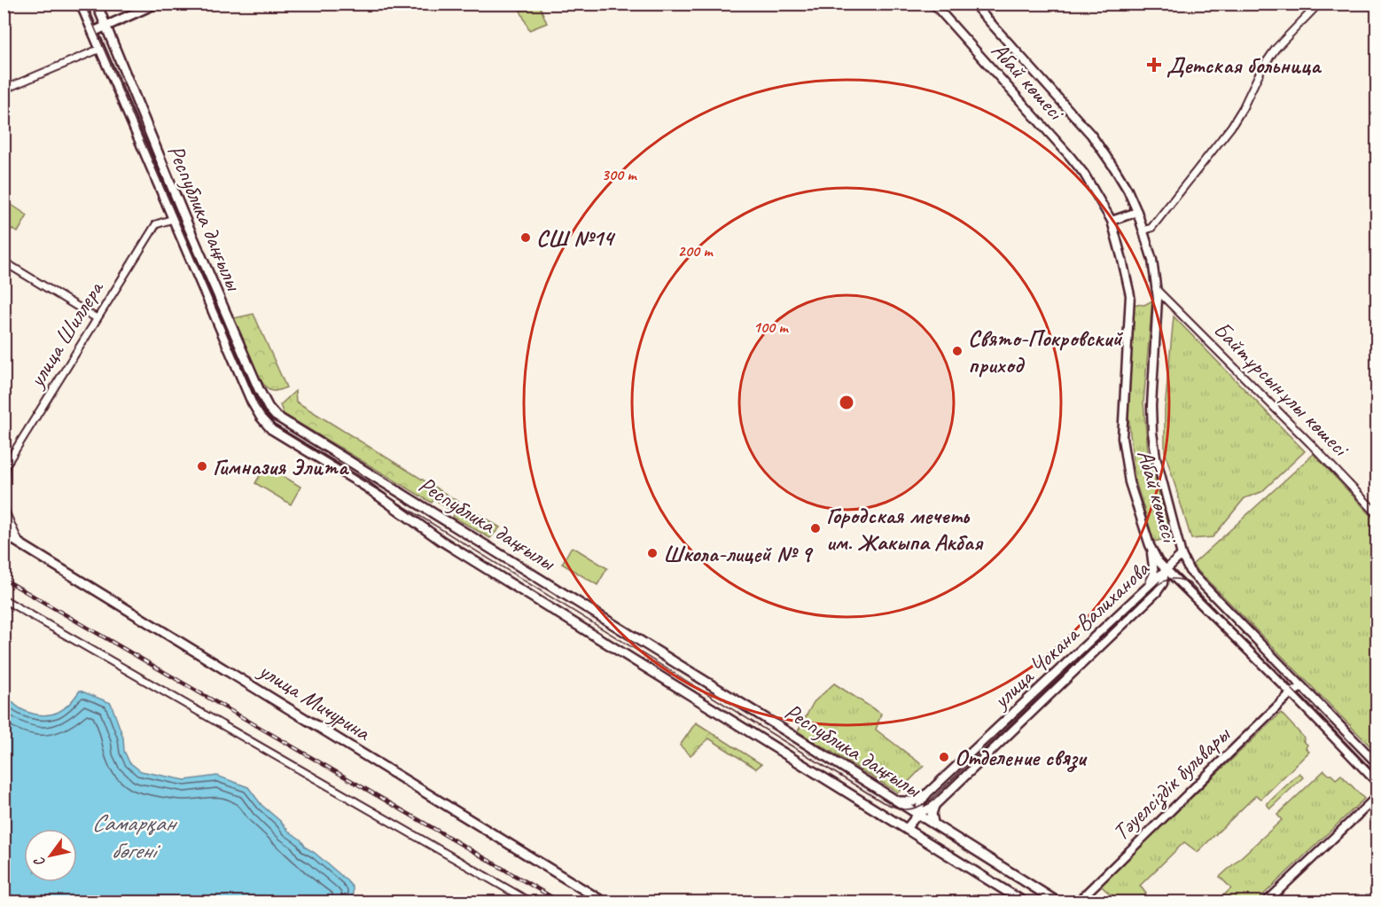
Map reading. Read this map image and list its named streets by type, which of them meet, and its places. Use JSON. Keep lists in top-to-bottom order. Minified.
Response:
{"streets":{"main road":["Республика даңғылы","улица Мичурина"],"street":["Абай көшесі","улица Шиллера","Байтұрсынұлы көшесі","улица Чокана Валиханова","Тәуелсіздік бульвары"]},"crossings":[["Абай көшесі","Байтұрсынұлы көшесі"],["Абай көшесі","улица Чокана Валиханова"],["Абай көшесі","Тәуелсіздік бульвары"],["Республика даңғылы","улица Шиллера"],["Республика даңғылы","улица Чокана Валиханова"]],"water":["Самарқан бөгені"],"places":{"health":["Детская больница"],"other":["СШ №14","Свято-Покровский приход","Гимназия Элита","Городская мечеть им. Жакыпа Акбая","Школа-лицей № 9","Отделение связи"]},"north":"bottom left","rings":["300 m","200 m","100 m"]}
